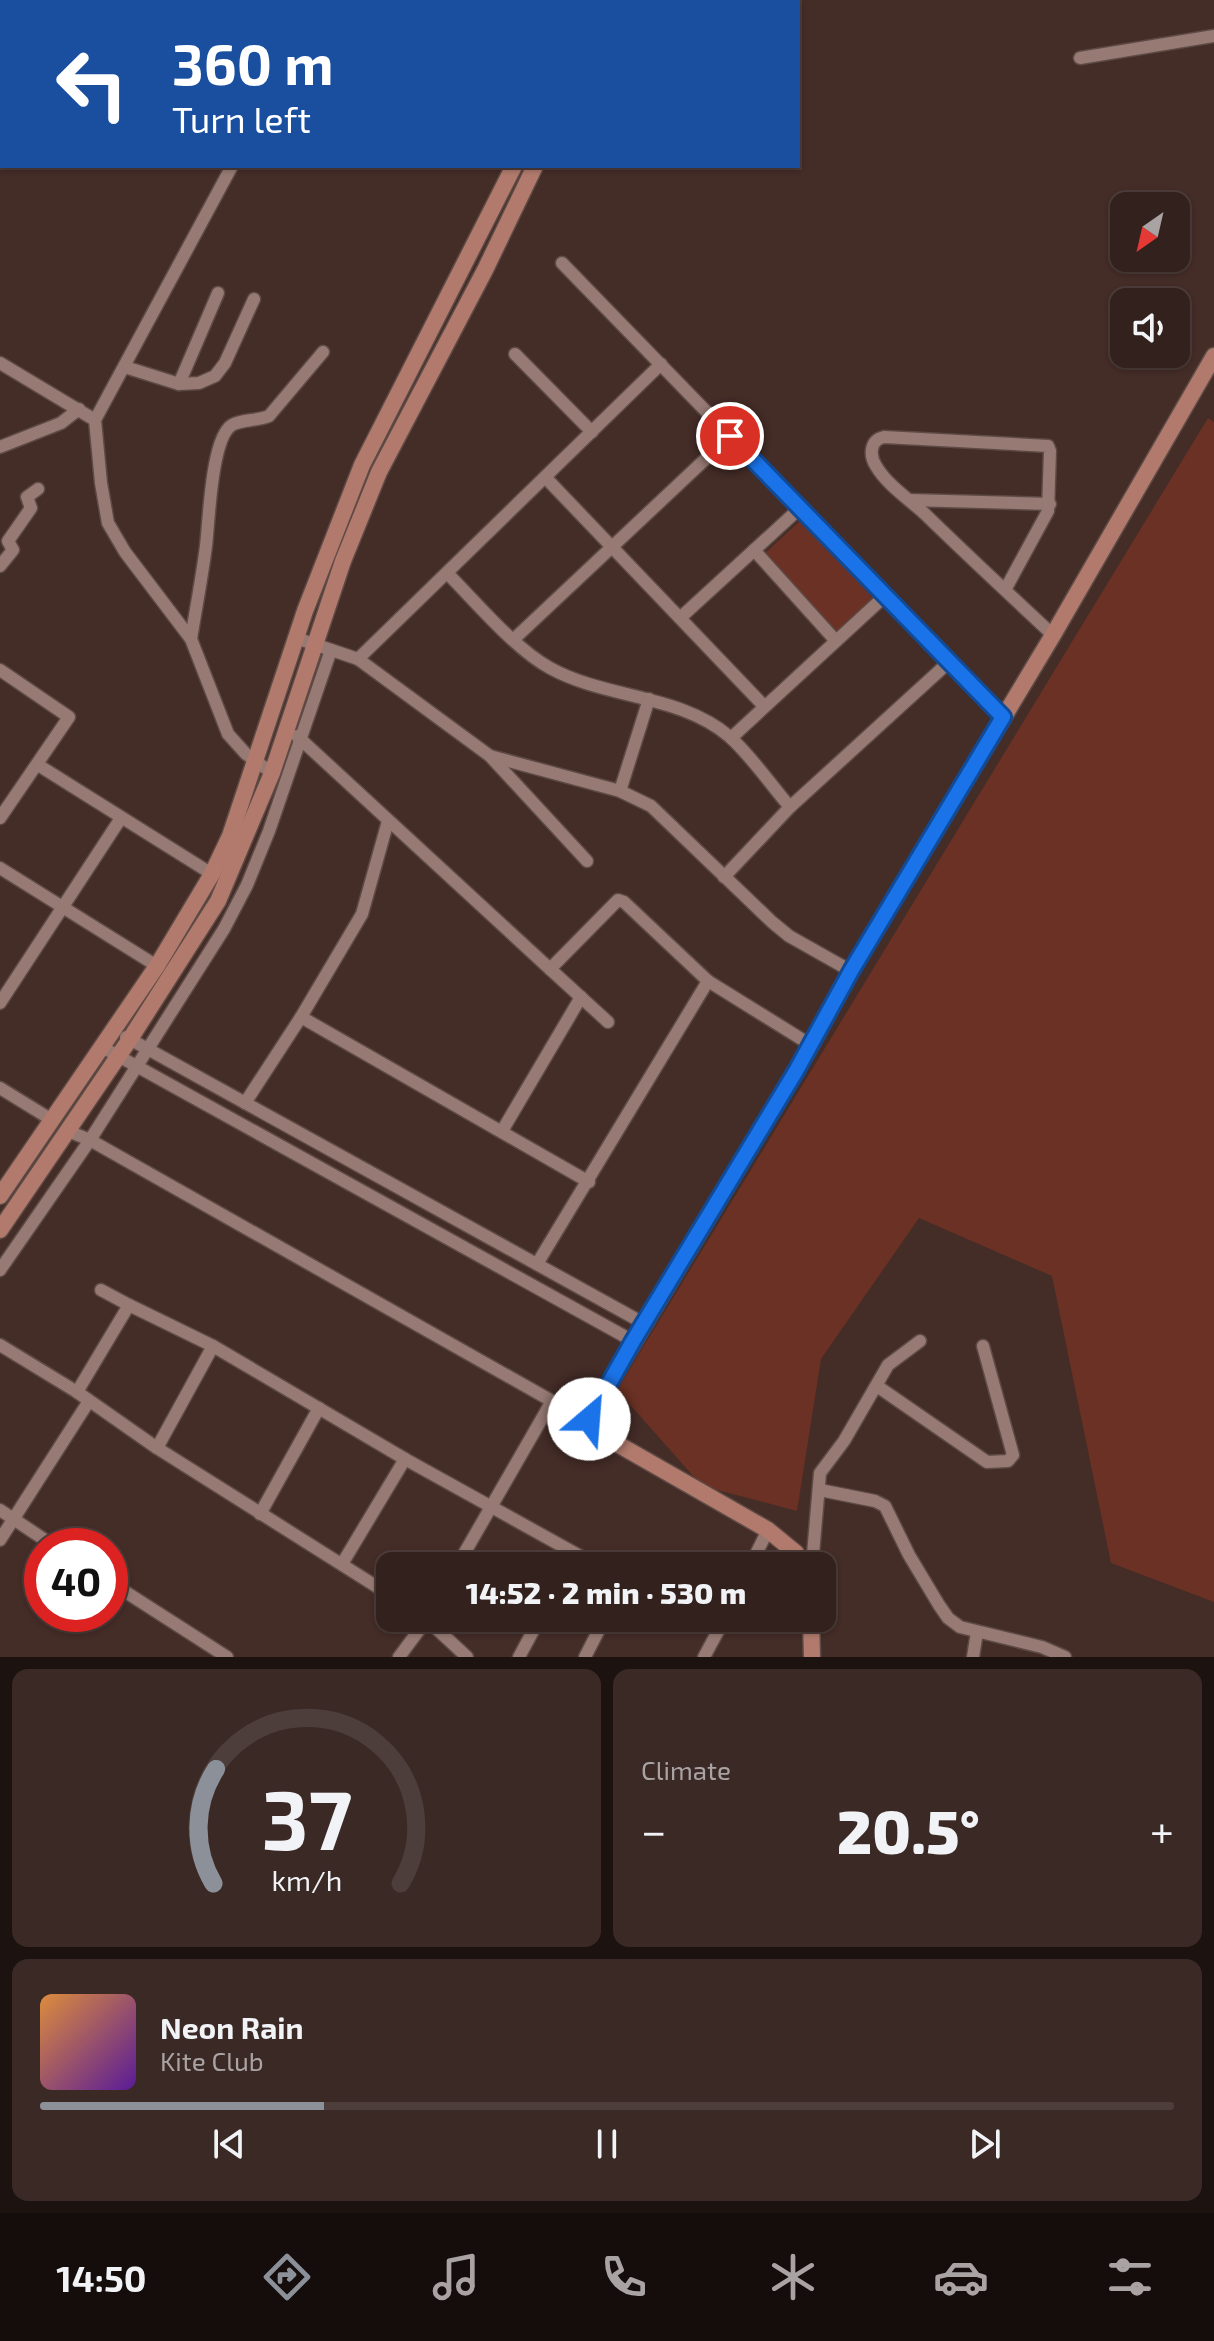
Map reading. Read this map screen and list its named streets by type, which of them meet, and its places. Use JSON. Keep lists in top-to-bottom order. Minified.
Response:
{"north":"bottom left","page":{"turn":["360 m","Turn left"],"limit":"40","trip":"14:52 · 2 min · 530 m","tile":"Climate","heat":["−","20.5°","+"],"song":["Neon Rain","Kite Club"],"tabs":"14:50","gauge":["37","km/h"]}}
